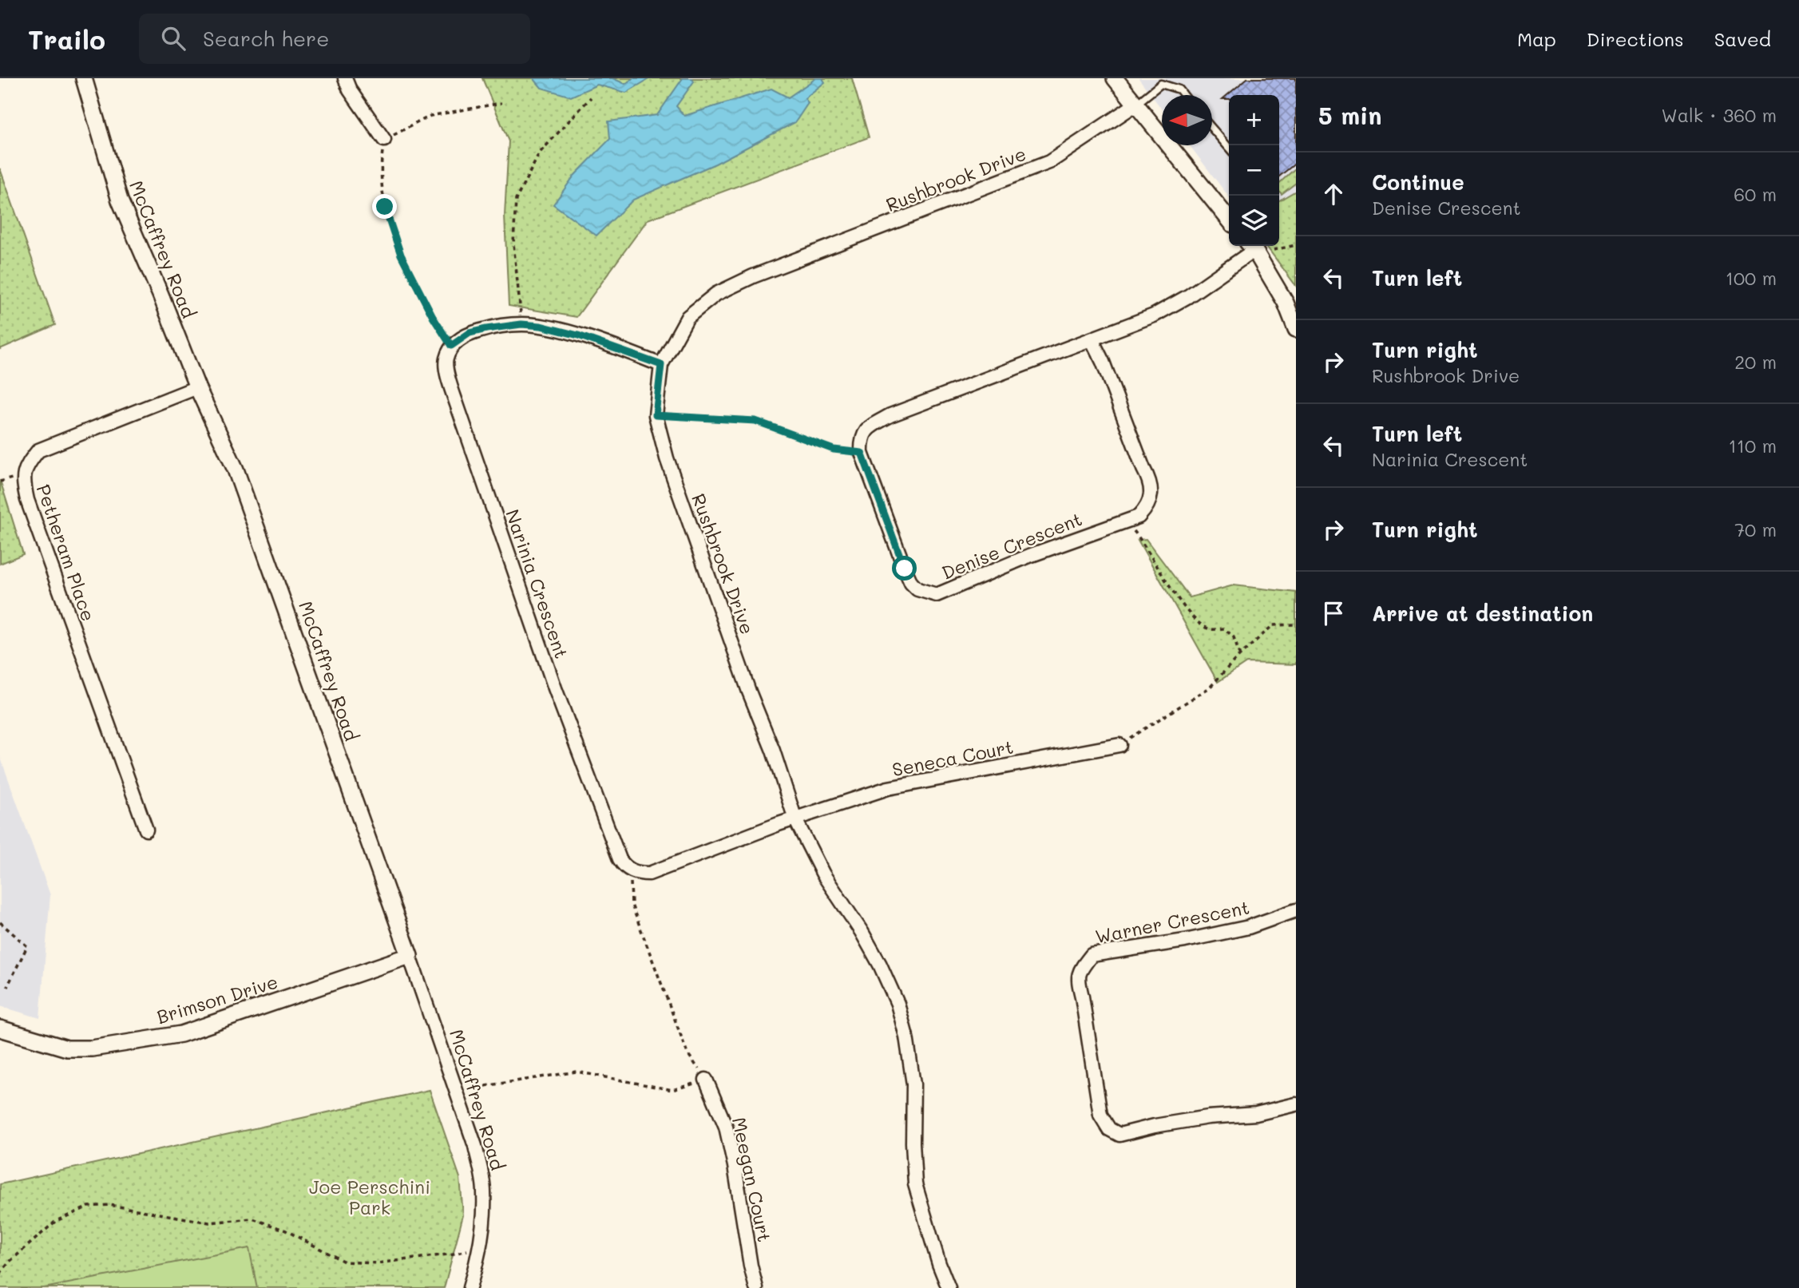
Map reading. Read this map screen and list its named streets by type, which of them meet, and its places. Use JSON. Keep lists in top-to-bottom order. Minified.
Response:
{"streets":{"street":["Rushbrook Drive","McCaffrey Road","Denise Crescent","Petheram Place","Narinia Crescent","Seneca Court","Warner Crescent","Brimson Drive","Meegan Court"]},"crossings":[["Rushbrook Drive","Seneca Court"],["McCaffrey Road","Petheram Place"],["McCaffrey Road","Brimson Drive"]],"parks":["Joe Perschini Park"],"north":"left","page":{"header":"Trailo","search":"Search here","nav":["Map","Directions","Saved"],"heading":["5 min","Walk · 360 m"],"map_buttons":["+","−"],"list":[["Continue","Denise Crescent","60 m"],["Turn left","100 m"],["Turn right","Rushbrook Drive","20 m"],["Turn left","Narinia Crescent","110 m"],["Turn right","70 m"],"Arrive at destination"]}}
